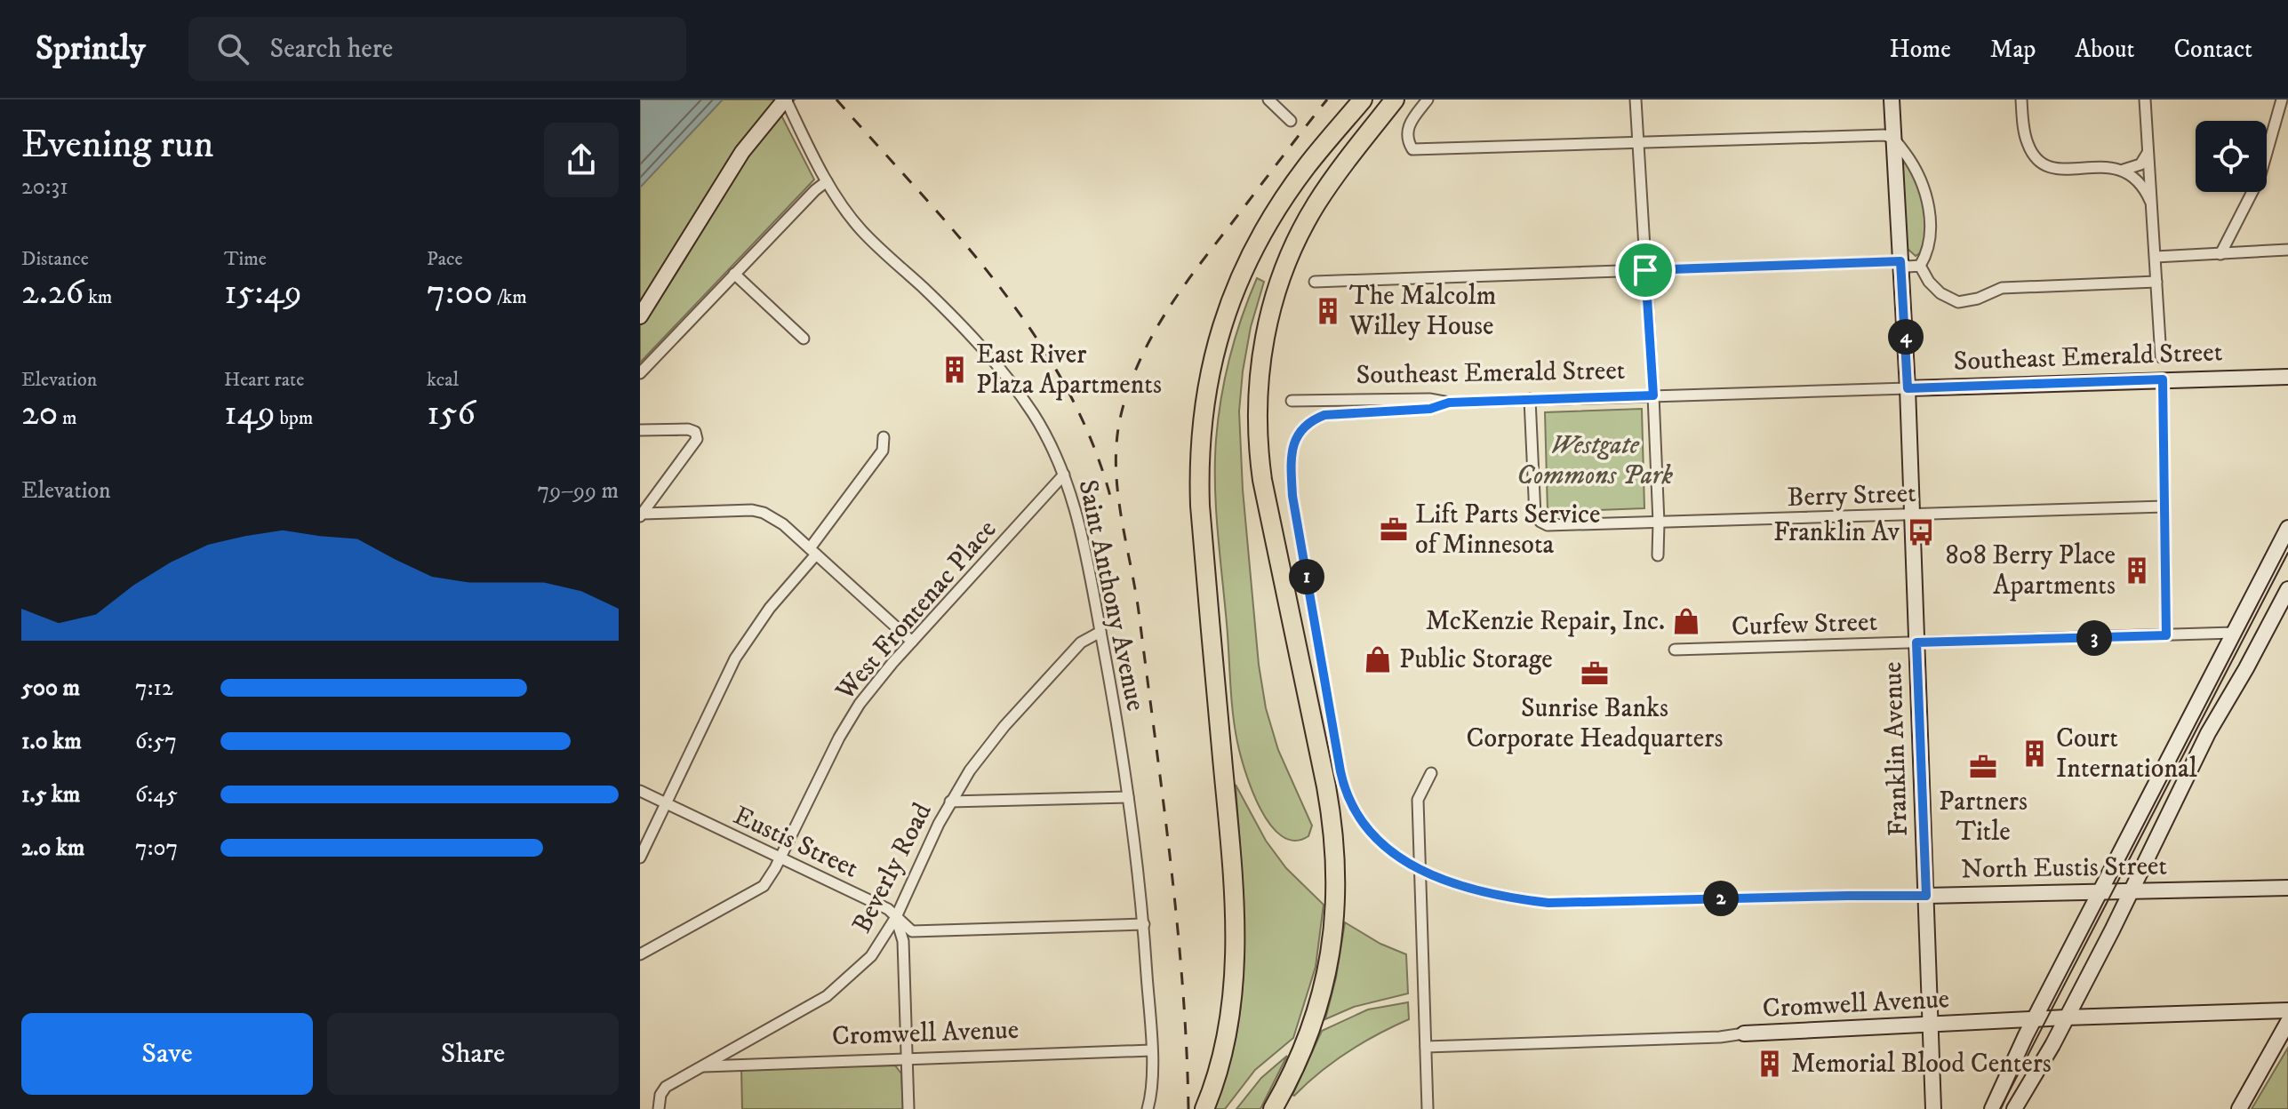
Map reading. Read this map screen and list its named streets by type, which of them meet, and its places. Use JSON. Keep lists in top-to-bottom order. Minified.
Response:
{"streets":{"main road":["Southeast Emerald Street","Franklin Avenue","North Eustis Street","Cromwell Avenue"],"street":["Berry Street","Saint Anthony Avenue","West Frontenac Place","Curfew Street","Eustis Street","Beverly Road"]},"crossings":[["Southeast Emerald Street","Berry Street"],["Southeast Emerald Street","Franklin Avenue"],["Southeast Emerald Street","North Eustis Street"],["Berry Street","Franklin Avenue"],["Saint Anthony Avenue","West Frontenac Place"],["Saint Anthony Avenue","Eustis Street"],["Saint Anthony Avenue","Beverly Road"],["Saint Anthony Avenue","Cromwell Avenue"],["West Frontenac Place","Eustis Street"],["Curfew Street","Franklin Avenue"],["Franklin Avenue","North Eustis Street"],["Franklin Avenue","Cromwell Avenue"],["Eustis Street","Beverly Road"],["Beverly Road","Cromwell Avenue"]],"parks":["Westgate Commons Park"],"places":{"building":["The Malcolm Willey House","East River Plaza Apartments","808 Berry Place Apartments","Court International","Memorial Blood Centers"],"office":["Lift Parts Service of Minnesota","Sunrise Banks Corporate Headquarters","Partners Title"],"bus stop":["Franklin Av"],"shop":["McKenzie Repair, Inc.","Public Storage"]},"page":{"header":"Sprintly","search":"Search here","nav":["Home","Map","About","Contact"],"heading":["Evening run","20:31"],"stats":[["Distance","2.26 km"],["Time","15:49"],["Pace","7:00 /km"],["Elevation","20 m"],["Heart rate","149 bpm"],["kcal","156"]],"pins":["4","1","3","2"],"chart":["Elevation","79–99 m"],"list":[{"name":"500 m","note":"7:12"},{"name":"1.0 km","note":"6:57"},{"name":"1.5 km","note":"6:45"},{"name":"2.0 km","note":"7:07"}],"buttons":["Save","Share"]}}
